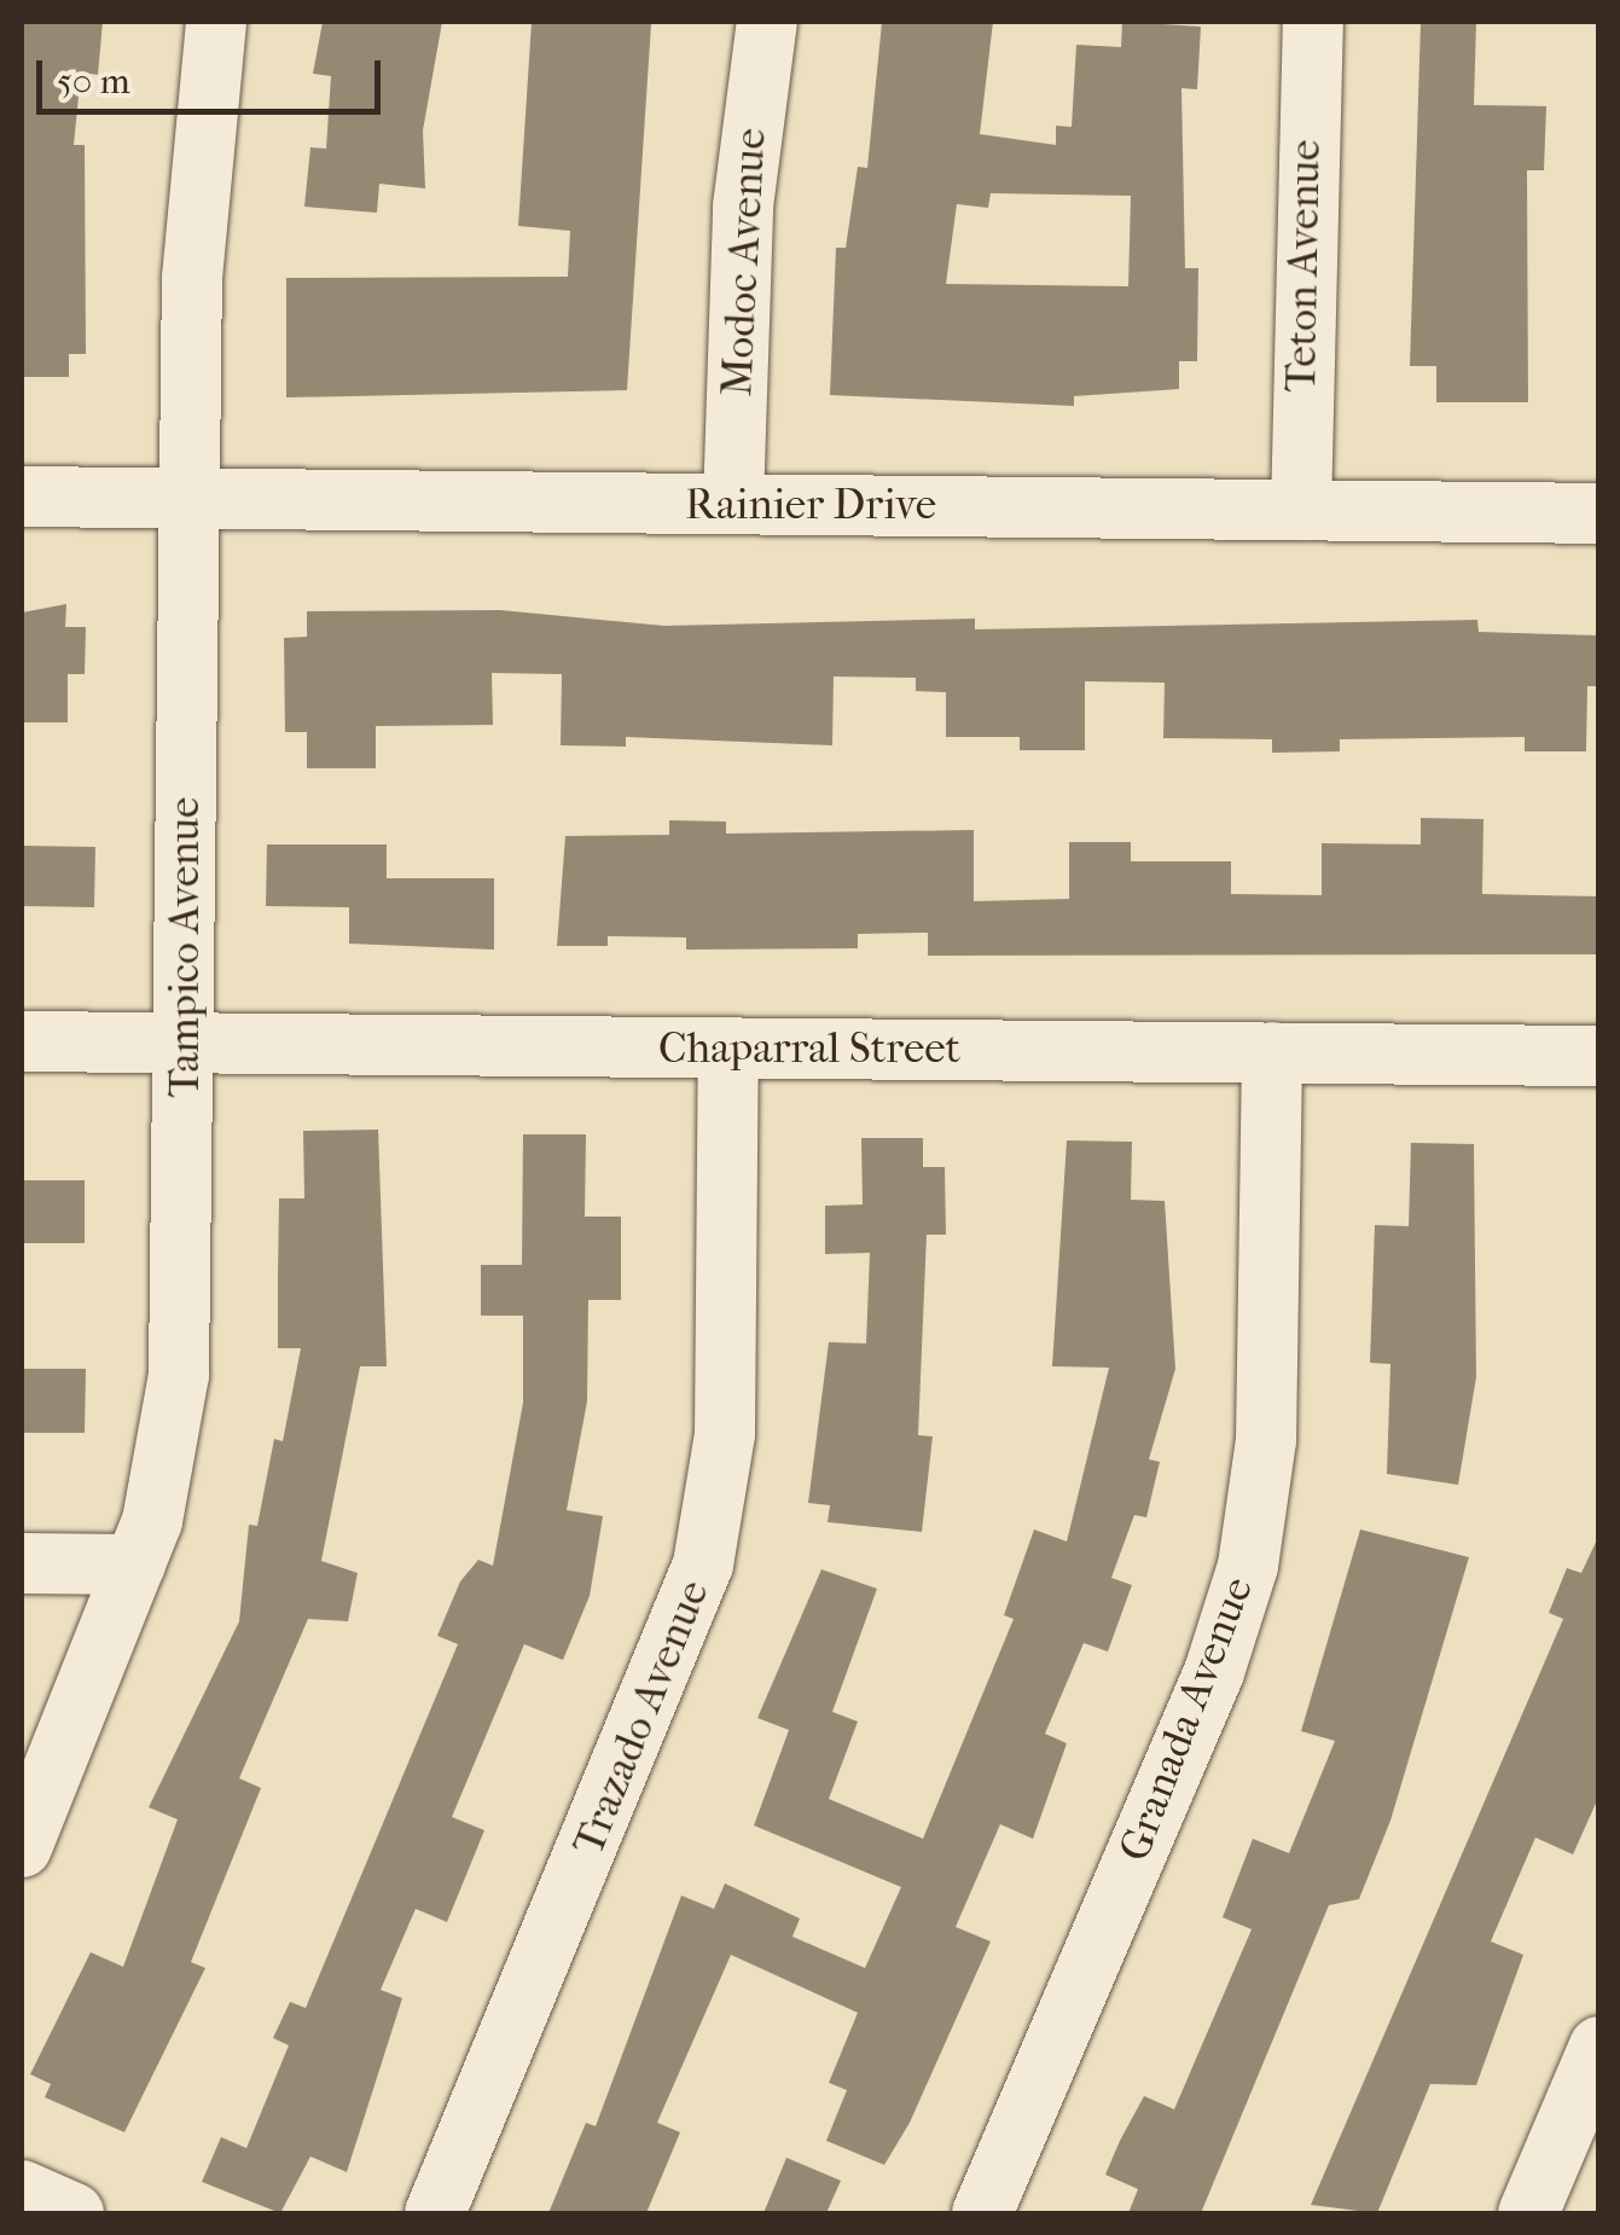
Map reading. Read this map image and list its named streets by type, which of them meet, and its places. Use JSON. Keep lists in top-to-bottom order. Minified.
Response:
{"streets":{"street":["Modoc Avenue","Teton Avenue","Rainier Drive","Tampico Avenue","Chaparral Street","Trazado Avenue","Granada Avenue"]},"crossings":[["Modoc Avenue","Rainier Drive"],["Teton Avenue","Rainier Drive"],["Rainier Drive","Tampico Avenue"],["Tampico Avenue","Chaparral Street"],["Chaparral Street","Trazado Avenue"],["Chaparral Street","Granada Avenue"]],"scale_bar":"50 m"}
